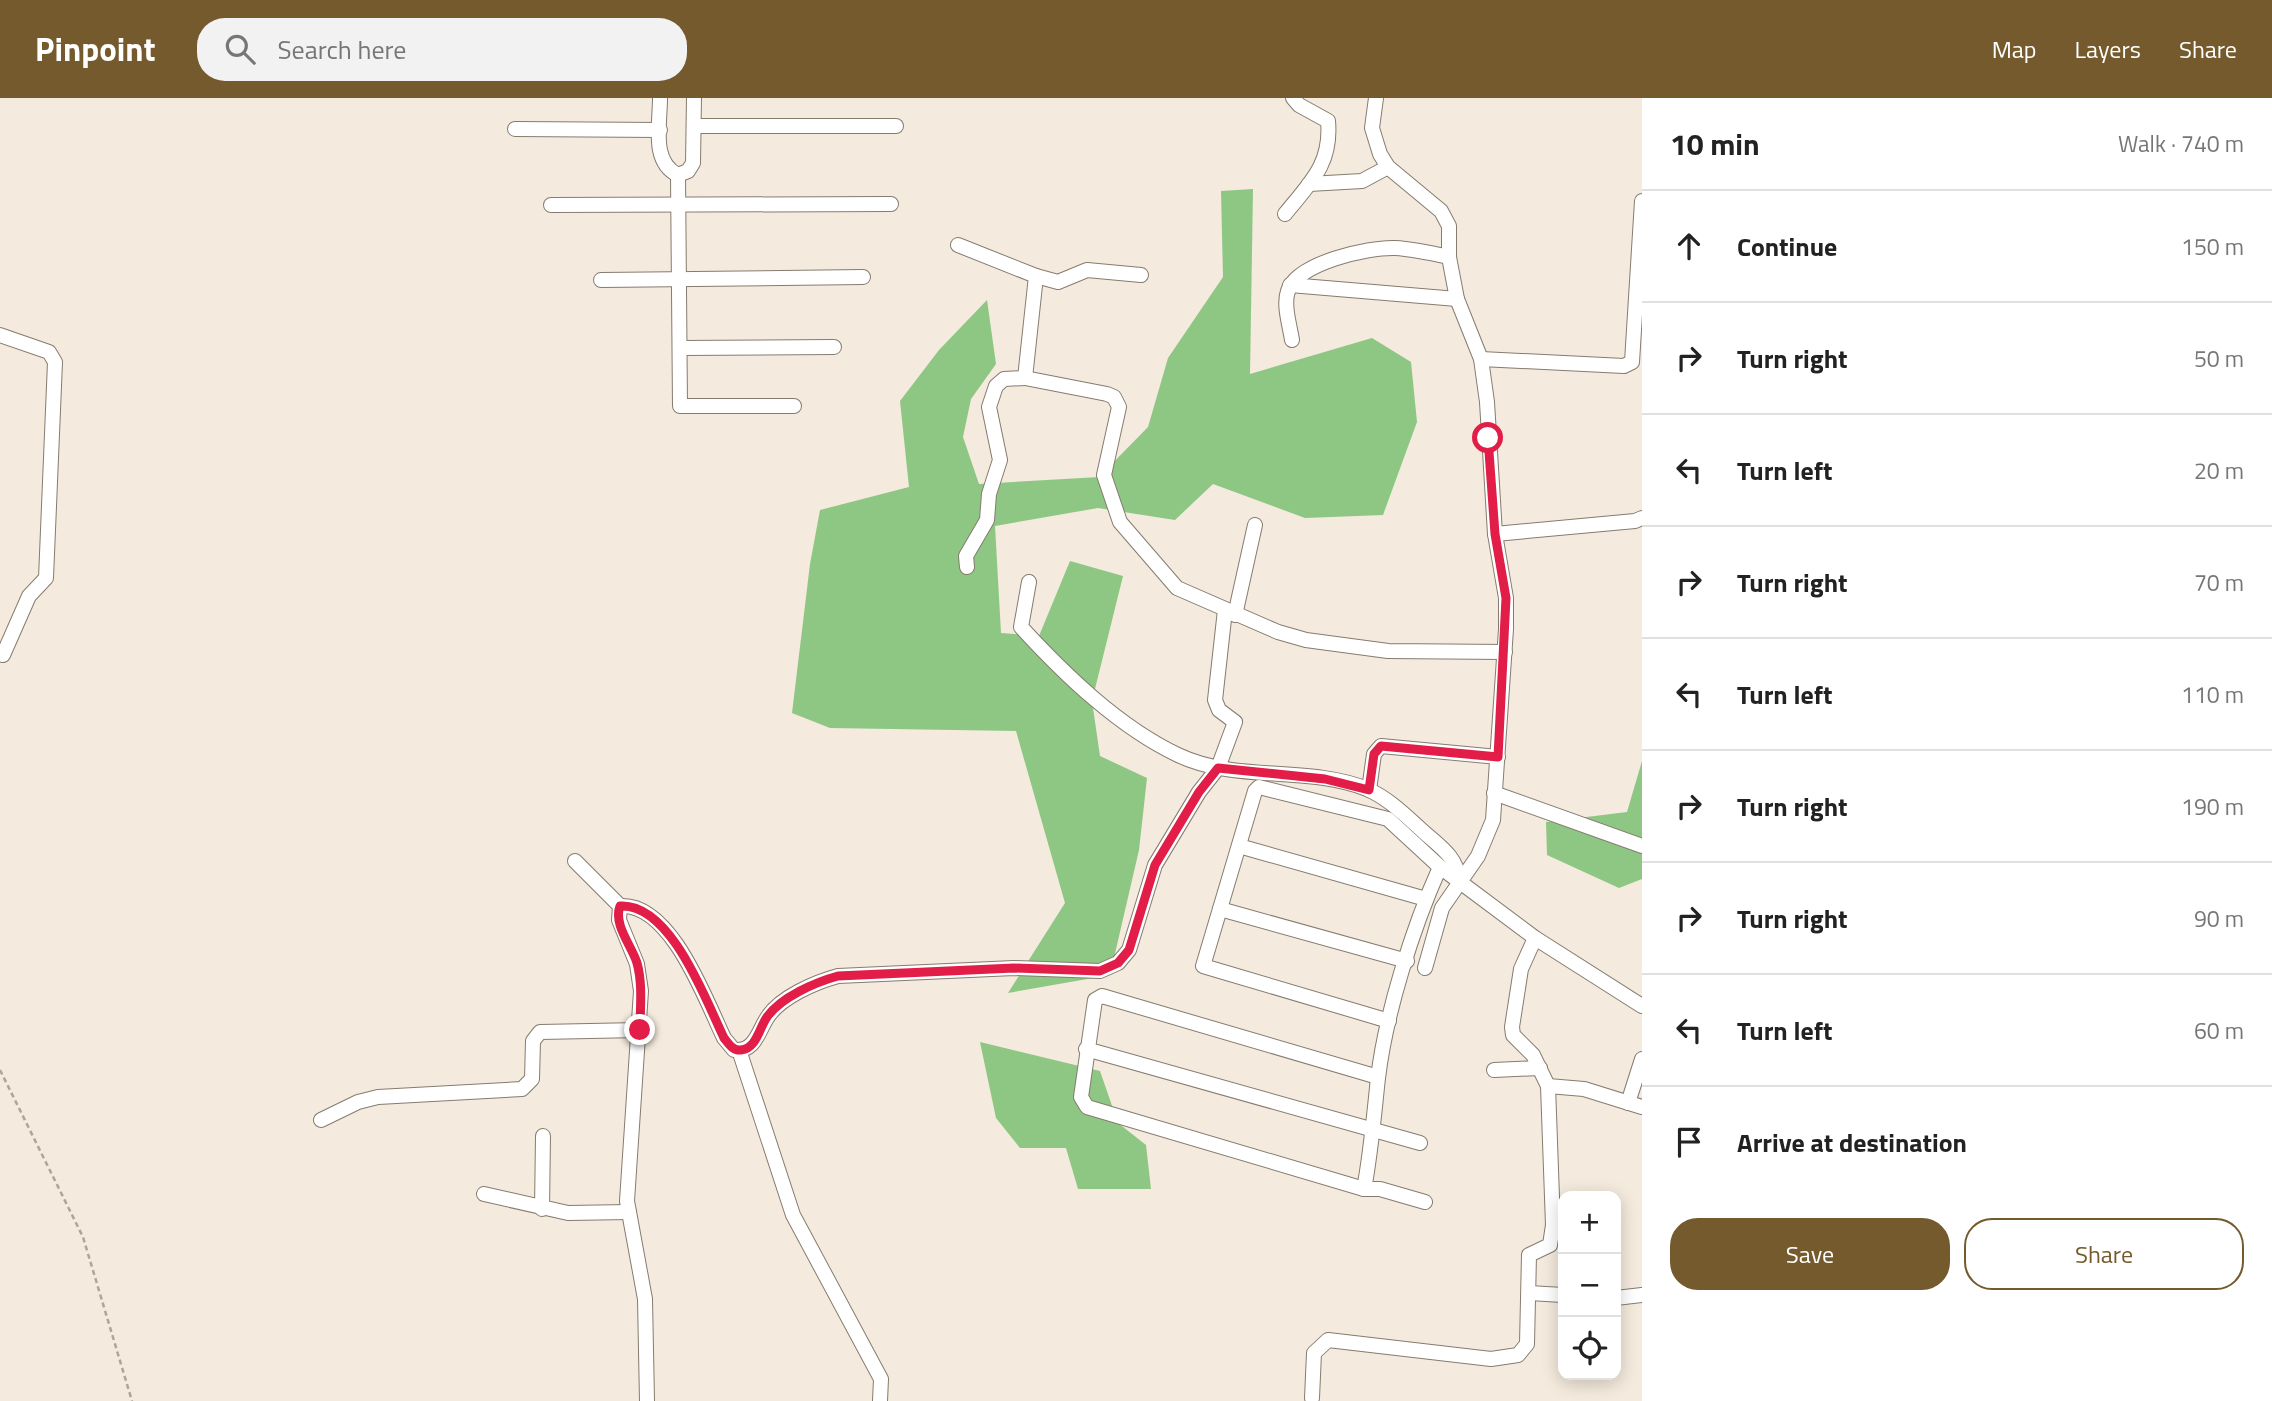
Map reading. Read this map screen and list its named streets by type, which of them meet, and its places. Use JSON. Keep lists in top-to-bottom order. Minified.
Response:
{"page":{"header":"Pinpoint","search":"Search here","nav":["Map","Layers","Share"],"heading":["10 min","Walk · 740 m"],"list":[["Continue","150 m"],["Turn right","50 m"],["Turn left","20 m"],["Turn right","70 m"],["Turn left","110 m"],["Turn right","190 m"],["Turn right","90 m"],["Turn left","60 m"],"Arrive at destination"],"map_buttons":["+","−"],"buttons":["Save","Share"]}}
